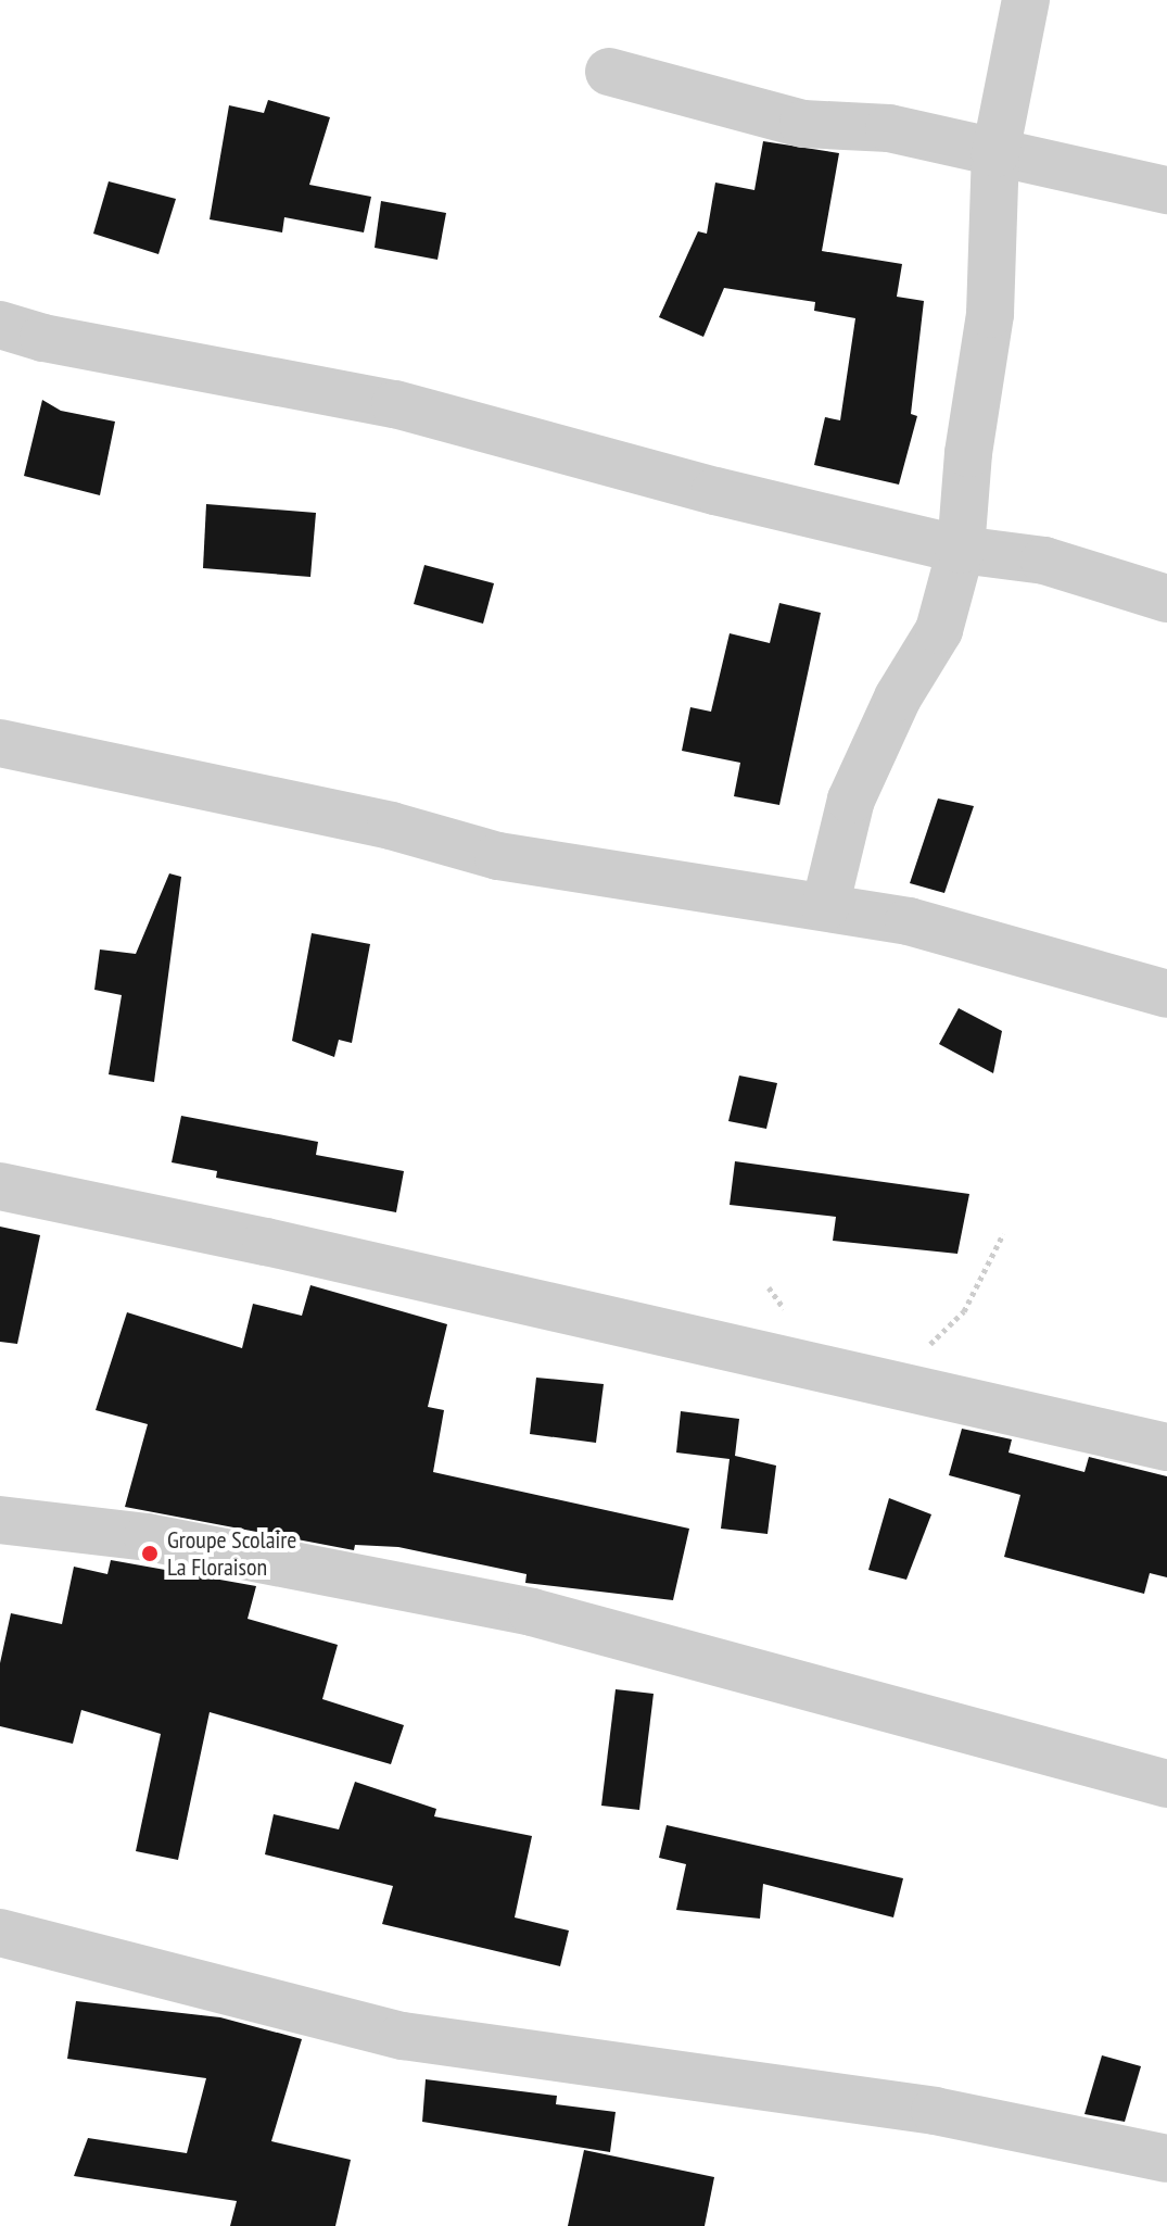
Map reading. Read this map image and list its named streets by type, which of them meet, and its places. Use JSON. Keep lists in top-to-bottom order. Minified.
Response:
{"places":["Groupe Scolaire La Floraison"]}
